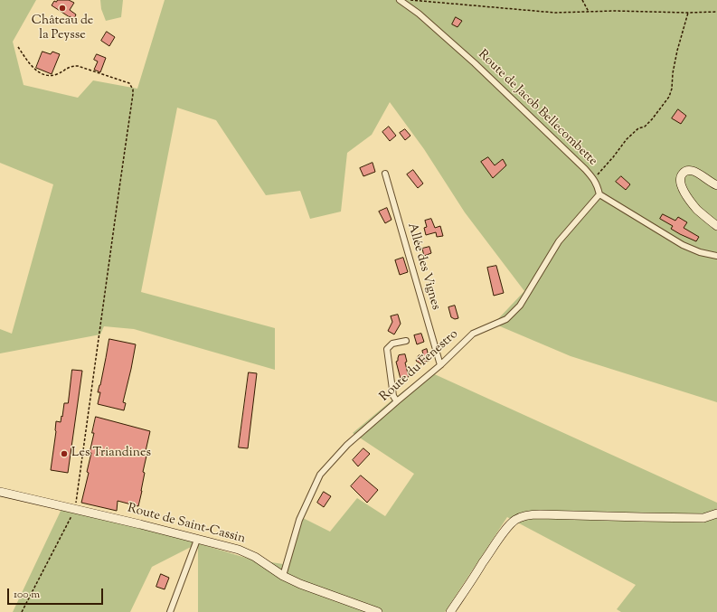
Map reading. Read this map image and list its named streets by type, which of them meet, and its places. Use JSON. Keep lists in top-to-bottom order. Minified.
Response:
{"streets":{"street":["Route de Jacob Bellecombette","Allée des Vignes","Route du Fenestro","Route de Saint-Cassin"]},"crossings":[["Route de Jacob Bellecombette","Route du Fenestro"],["Allée des Vignes","Route du Fenestro"],["Route du Fenestro","Route de Saint-Cassin"]],"places":["Château de la Peysse","Les Triandines"],"scale_bar":"100 m"}
